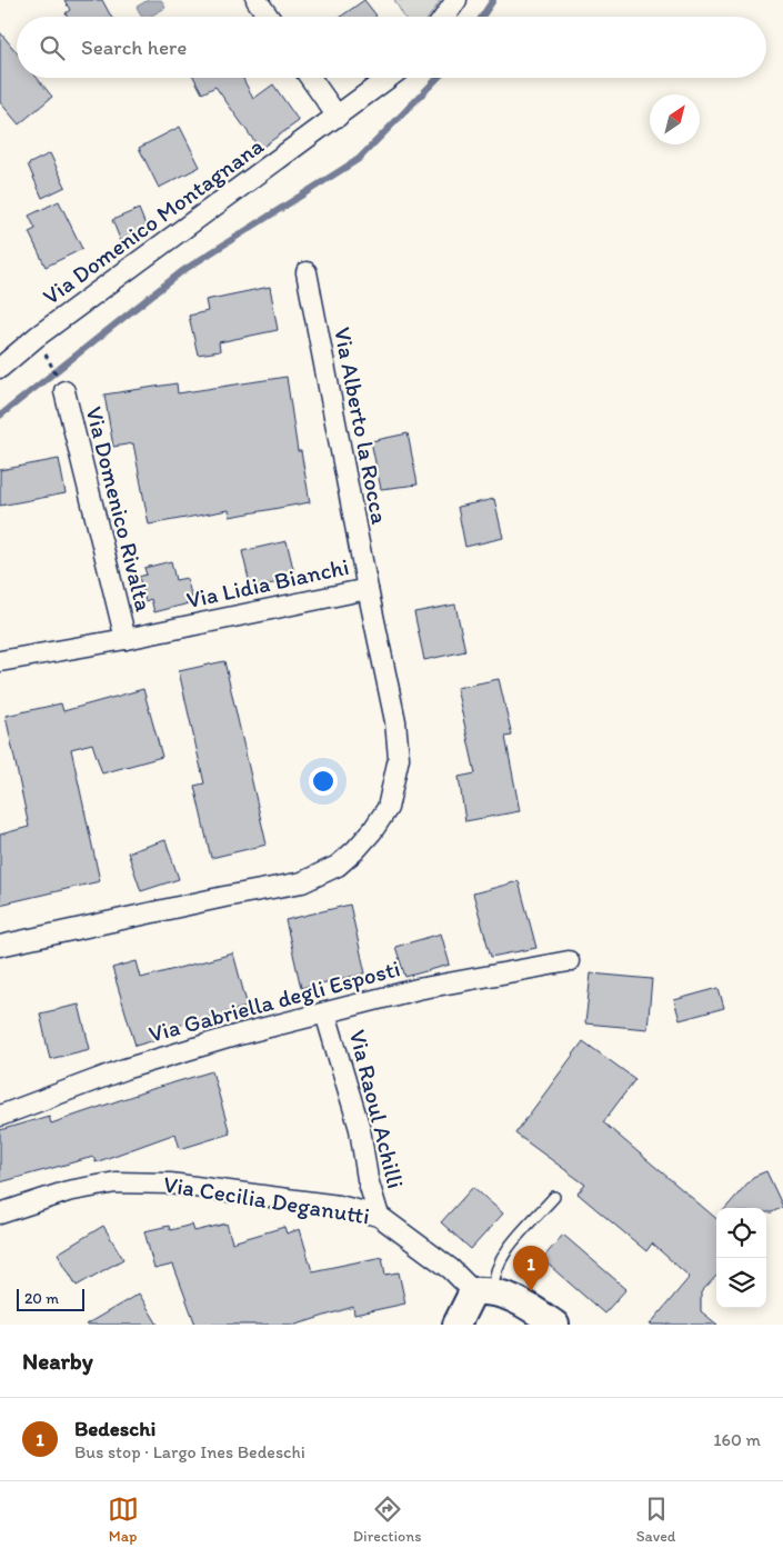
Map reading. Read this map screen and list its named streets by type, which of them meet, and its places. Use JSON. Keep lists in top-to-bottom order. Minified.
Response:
{"streets":{"street":["Via Domenico Montagnana","Via Alberto la Rocca","Via Domenico Rivalta","Via Lidia Bianchi","Via Gabriella degli Esposti","Via Raoul Achilli","Via Cecilia Deganutti"]},"crossings":[["Via Alberto la Rocca","Via Lidia Bianchi"],["Via Domenico Rivalta","Via Lidia Bianchi"],["Via Gabriella degli Esposti","Via Raoul Achilli"],["Via Raoul Achilli","Via Cecilia Deganutti"]],"scale_bar":"20 m","north":"top right","page":{"search":"Search here","pins":"1","scale":"20 m","heading":"Nearby","list":[{"mark":"1","name":"Bedeschi","note":"Bus stop · Largo Ines Bedeschi","value":"160 m"}],"nav":["Map","Directions","Saved"]}}
